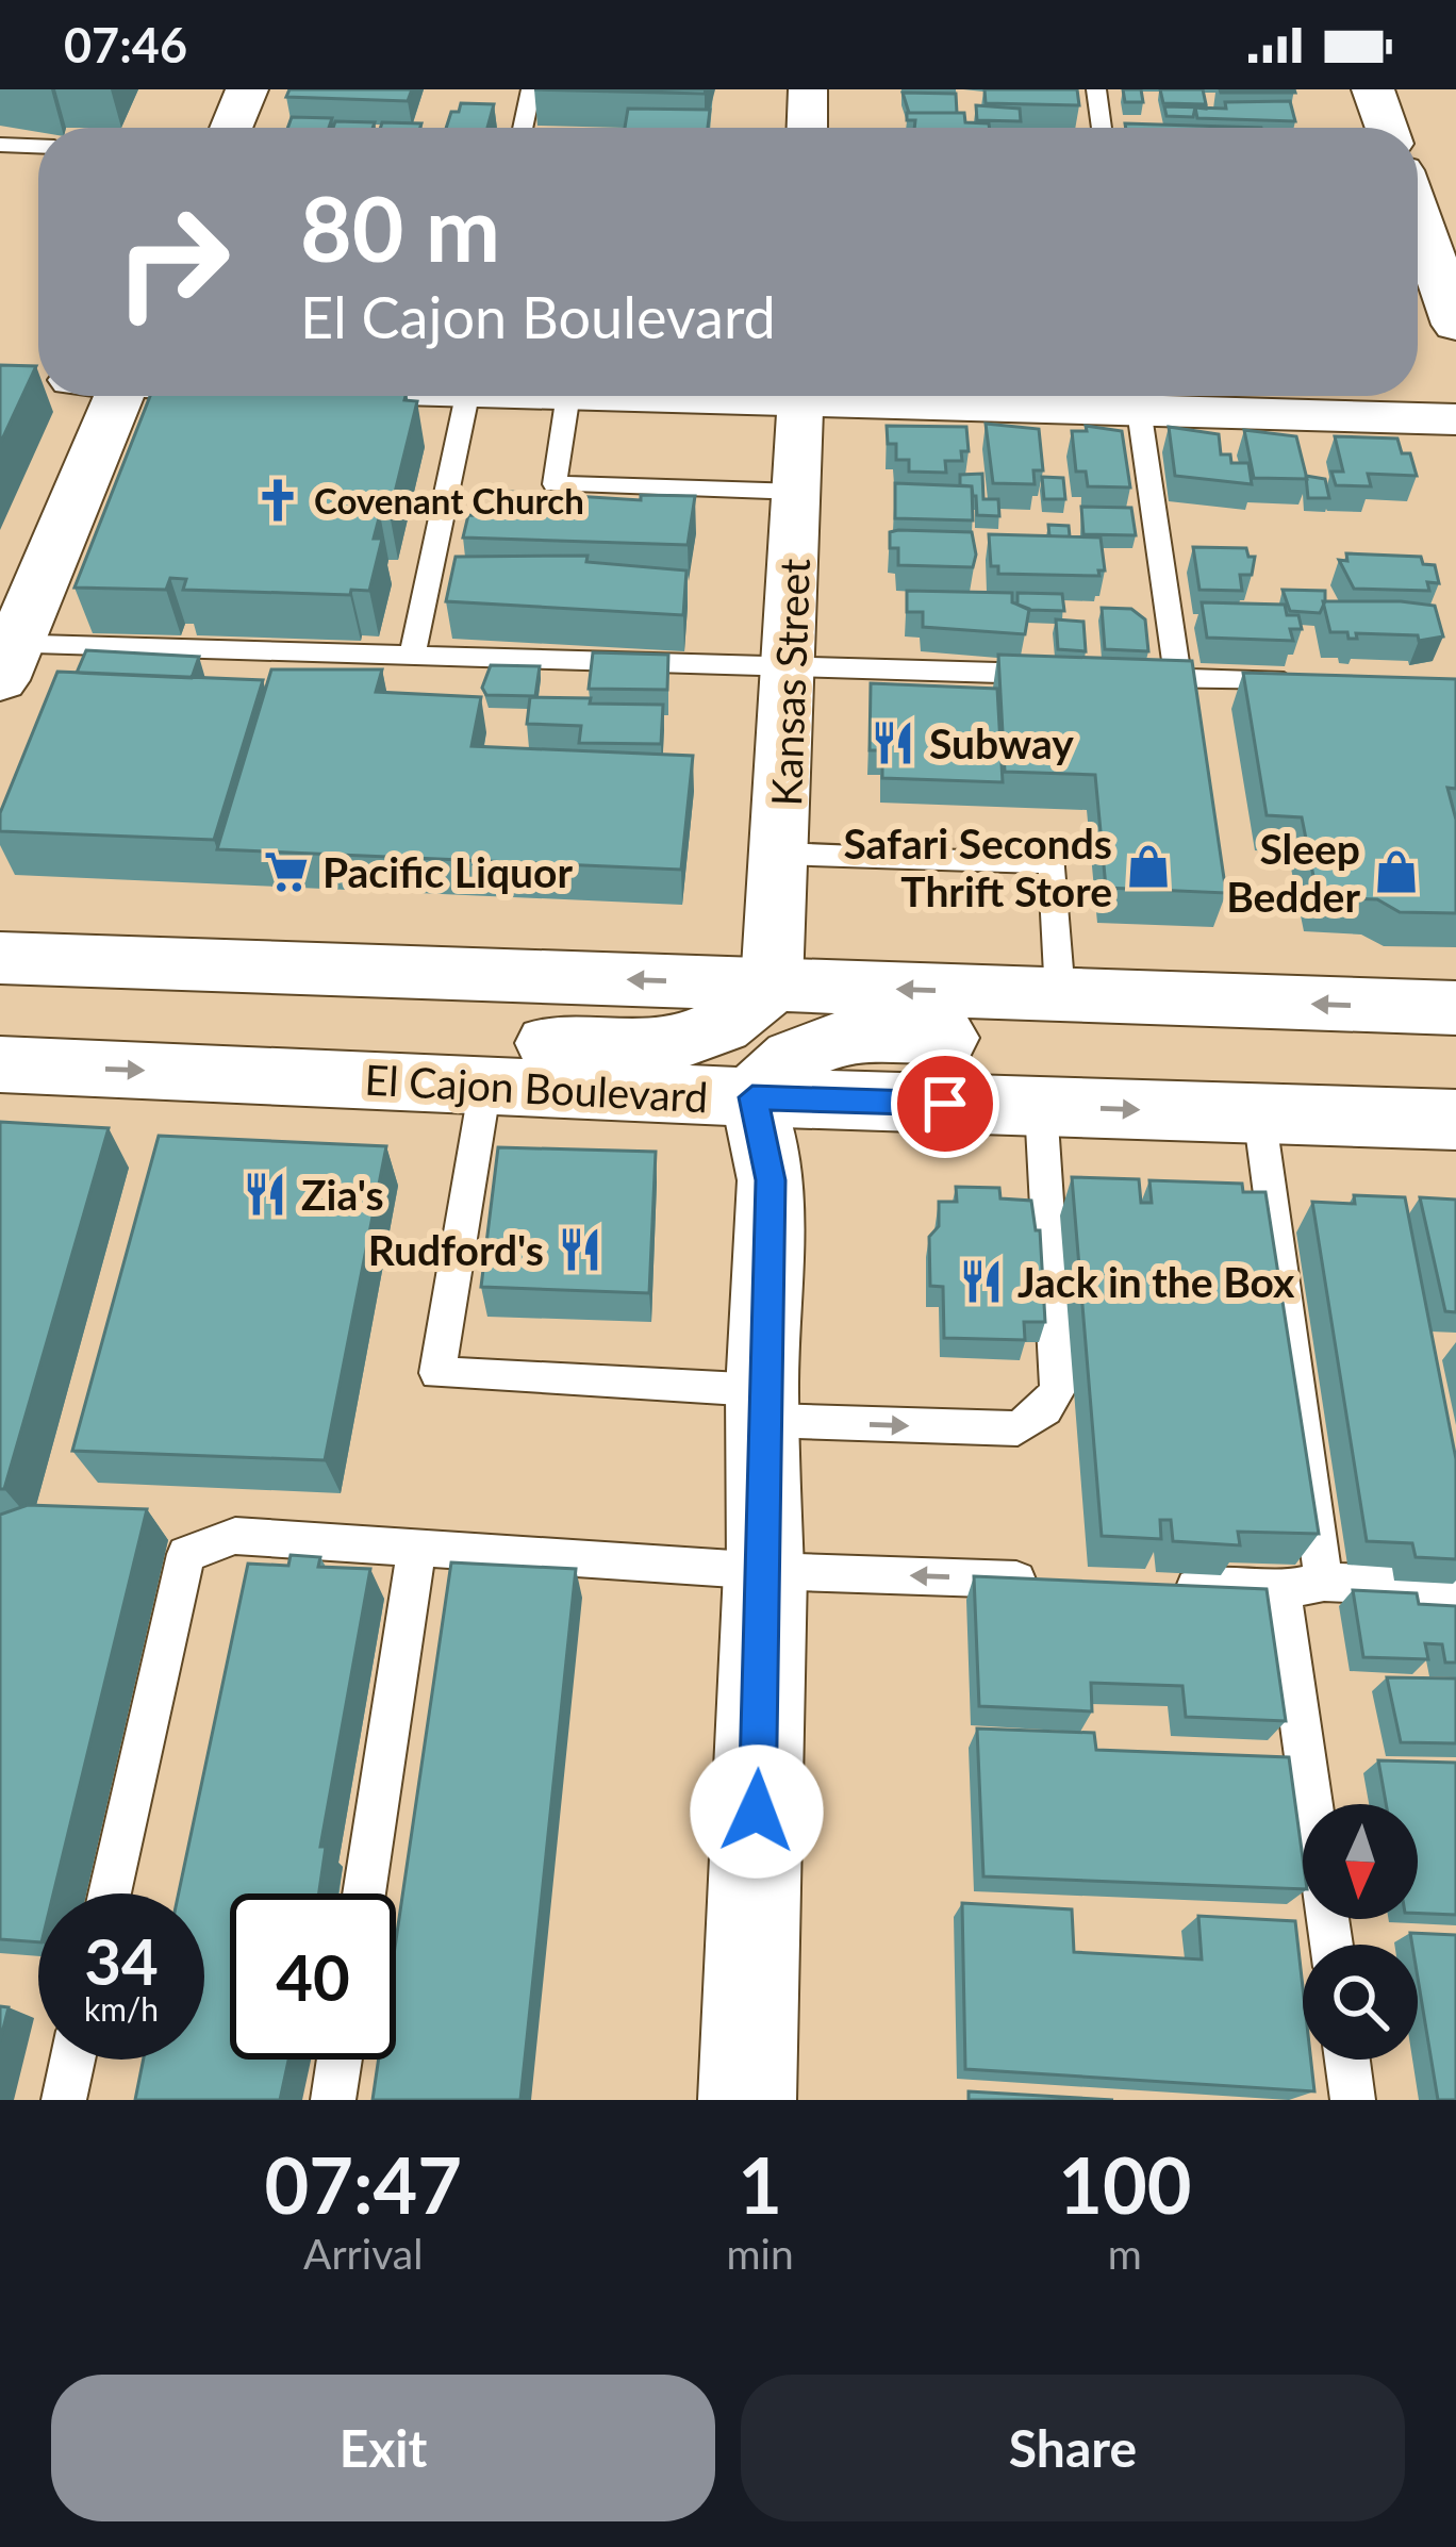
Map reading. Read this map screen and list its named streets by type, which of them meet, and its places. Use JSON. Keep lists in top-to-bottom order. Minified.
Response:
{"streets":{"main road":["El Cajon Boulevard"],"street":["Kansas Street"]},"places":{"church":["Covenant Church"],"restaurant":["Subway","Zia's","Rudford's","Jack in the Box"],"shop":["Safari Seconds Thrift Store","Sleep Bedder"],"supermarket":["Pacific Liquor"]},"north":"bottom","page":{"status":"07:46","turn":["80 m","El Cajon Boulevard"],"speed":"34 km/h","limit":"40","eta":["07:47","Arrival","1","min","100","m"],"buttons":["Exit","Share"]}}
